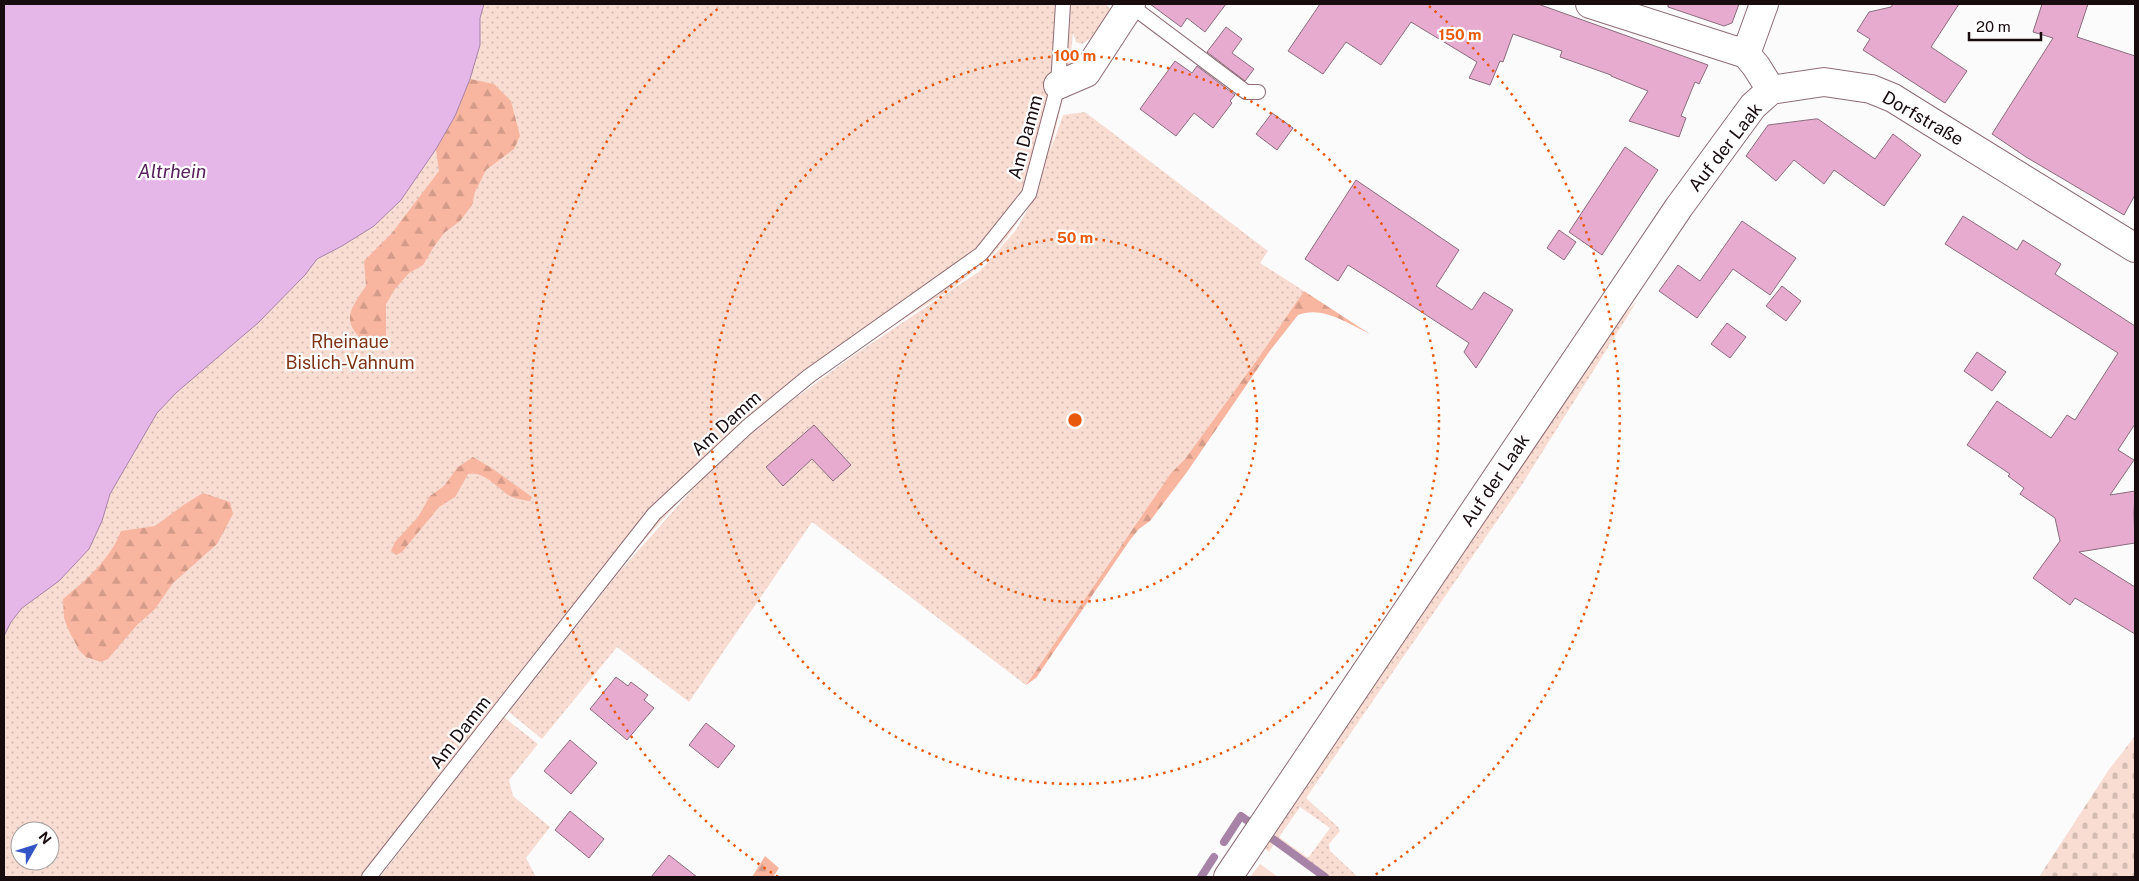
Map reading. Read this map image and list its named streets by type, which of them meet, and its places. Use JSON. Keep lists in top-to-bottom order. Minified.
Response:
{"streets":{"main road":["Dorfstraße","Auf der Laak"],"lane":["Am Damm"]},"crossings":[["Dorfstraße","Auf der Laak"]],"water":["Altrhein"],"parks":["Rheinaue Bislich-Vahnum"],"scale_bar":"20 m","north":"top right","rings":["150 m","100 m","50 m"]}
